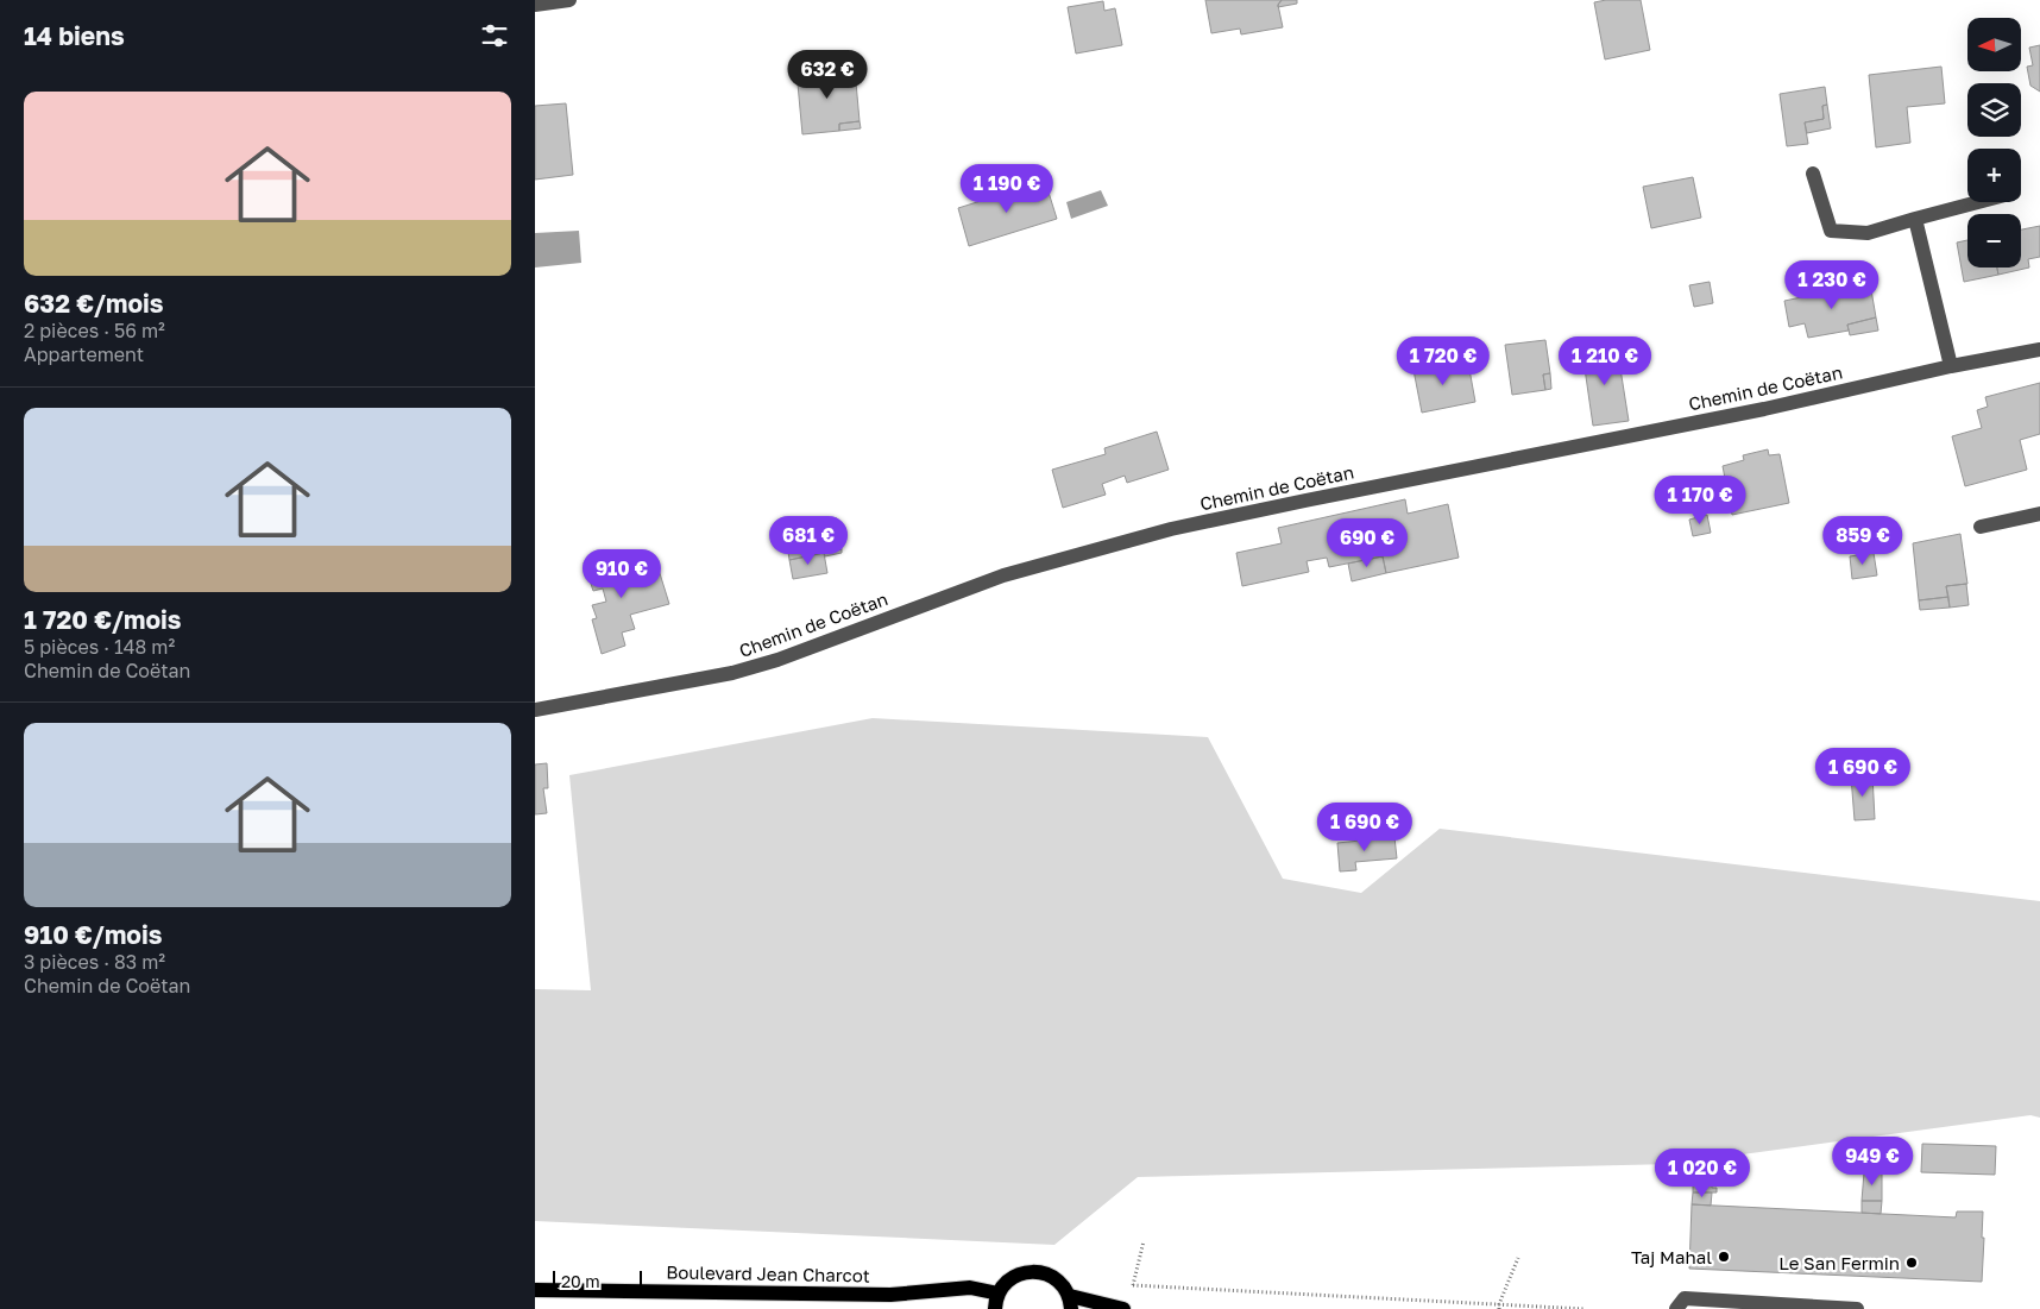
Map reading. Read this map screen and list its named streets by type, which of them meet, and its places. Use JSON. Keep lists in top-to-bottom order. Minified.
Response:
{"streets":{"main road":["Boulevard Jean Charcot"],"street":["Chemin de Coëtan"]},"places":["Taj Mahal","Le San Fermin"],"scale_bar":"20 m","north":"left","page":{"heading":"14 biens","map_buttons":["+","−"],"price":["632 €","1 190 €","1 230 €","1 720 €","1 210 €","1 170 €","681 €","859 €","690 €","910 €","1 690 €","1 690 €","949 €","1 020 €"],"list":[{"name":"632 €/mois","note":"2 pièces · 56 m² · Appartement"},{"name":"1 720 €/mois","note":"5 pièces · 148 m² · Chemin de Coëtan"},{"name":"910 €/mois","note":"3 pièces · 83 m² · Chemin de Coëtan"}],"scale":"20 m"}}
